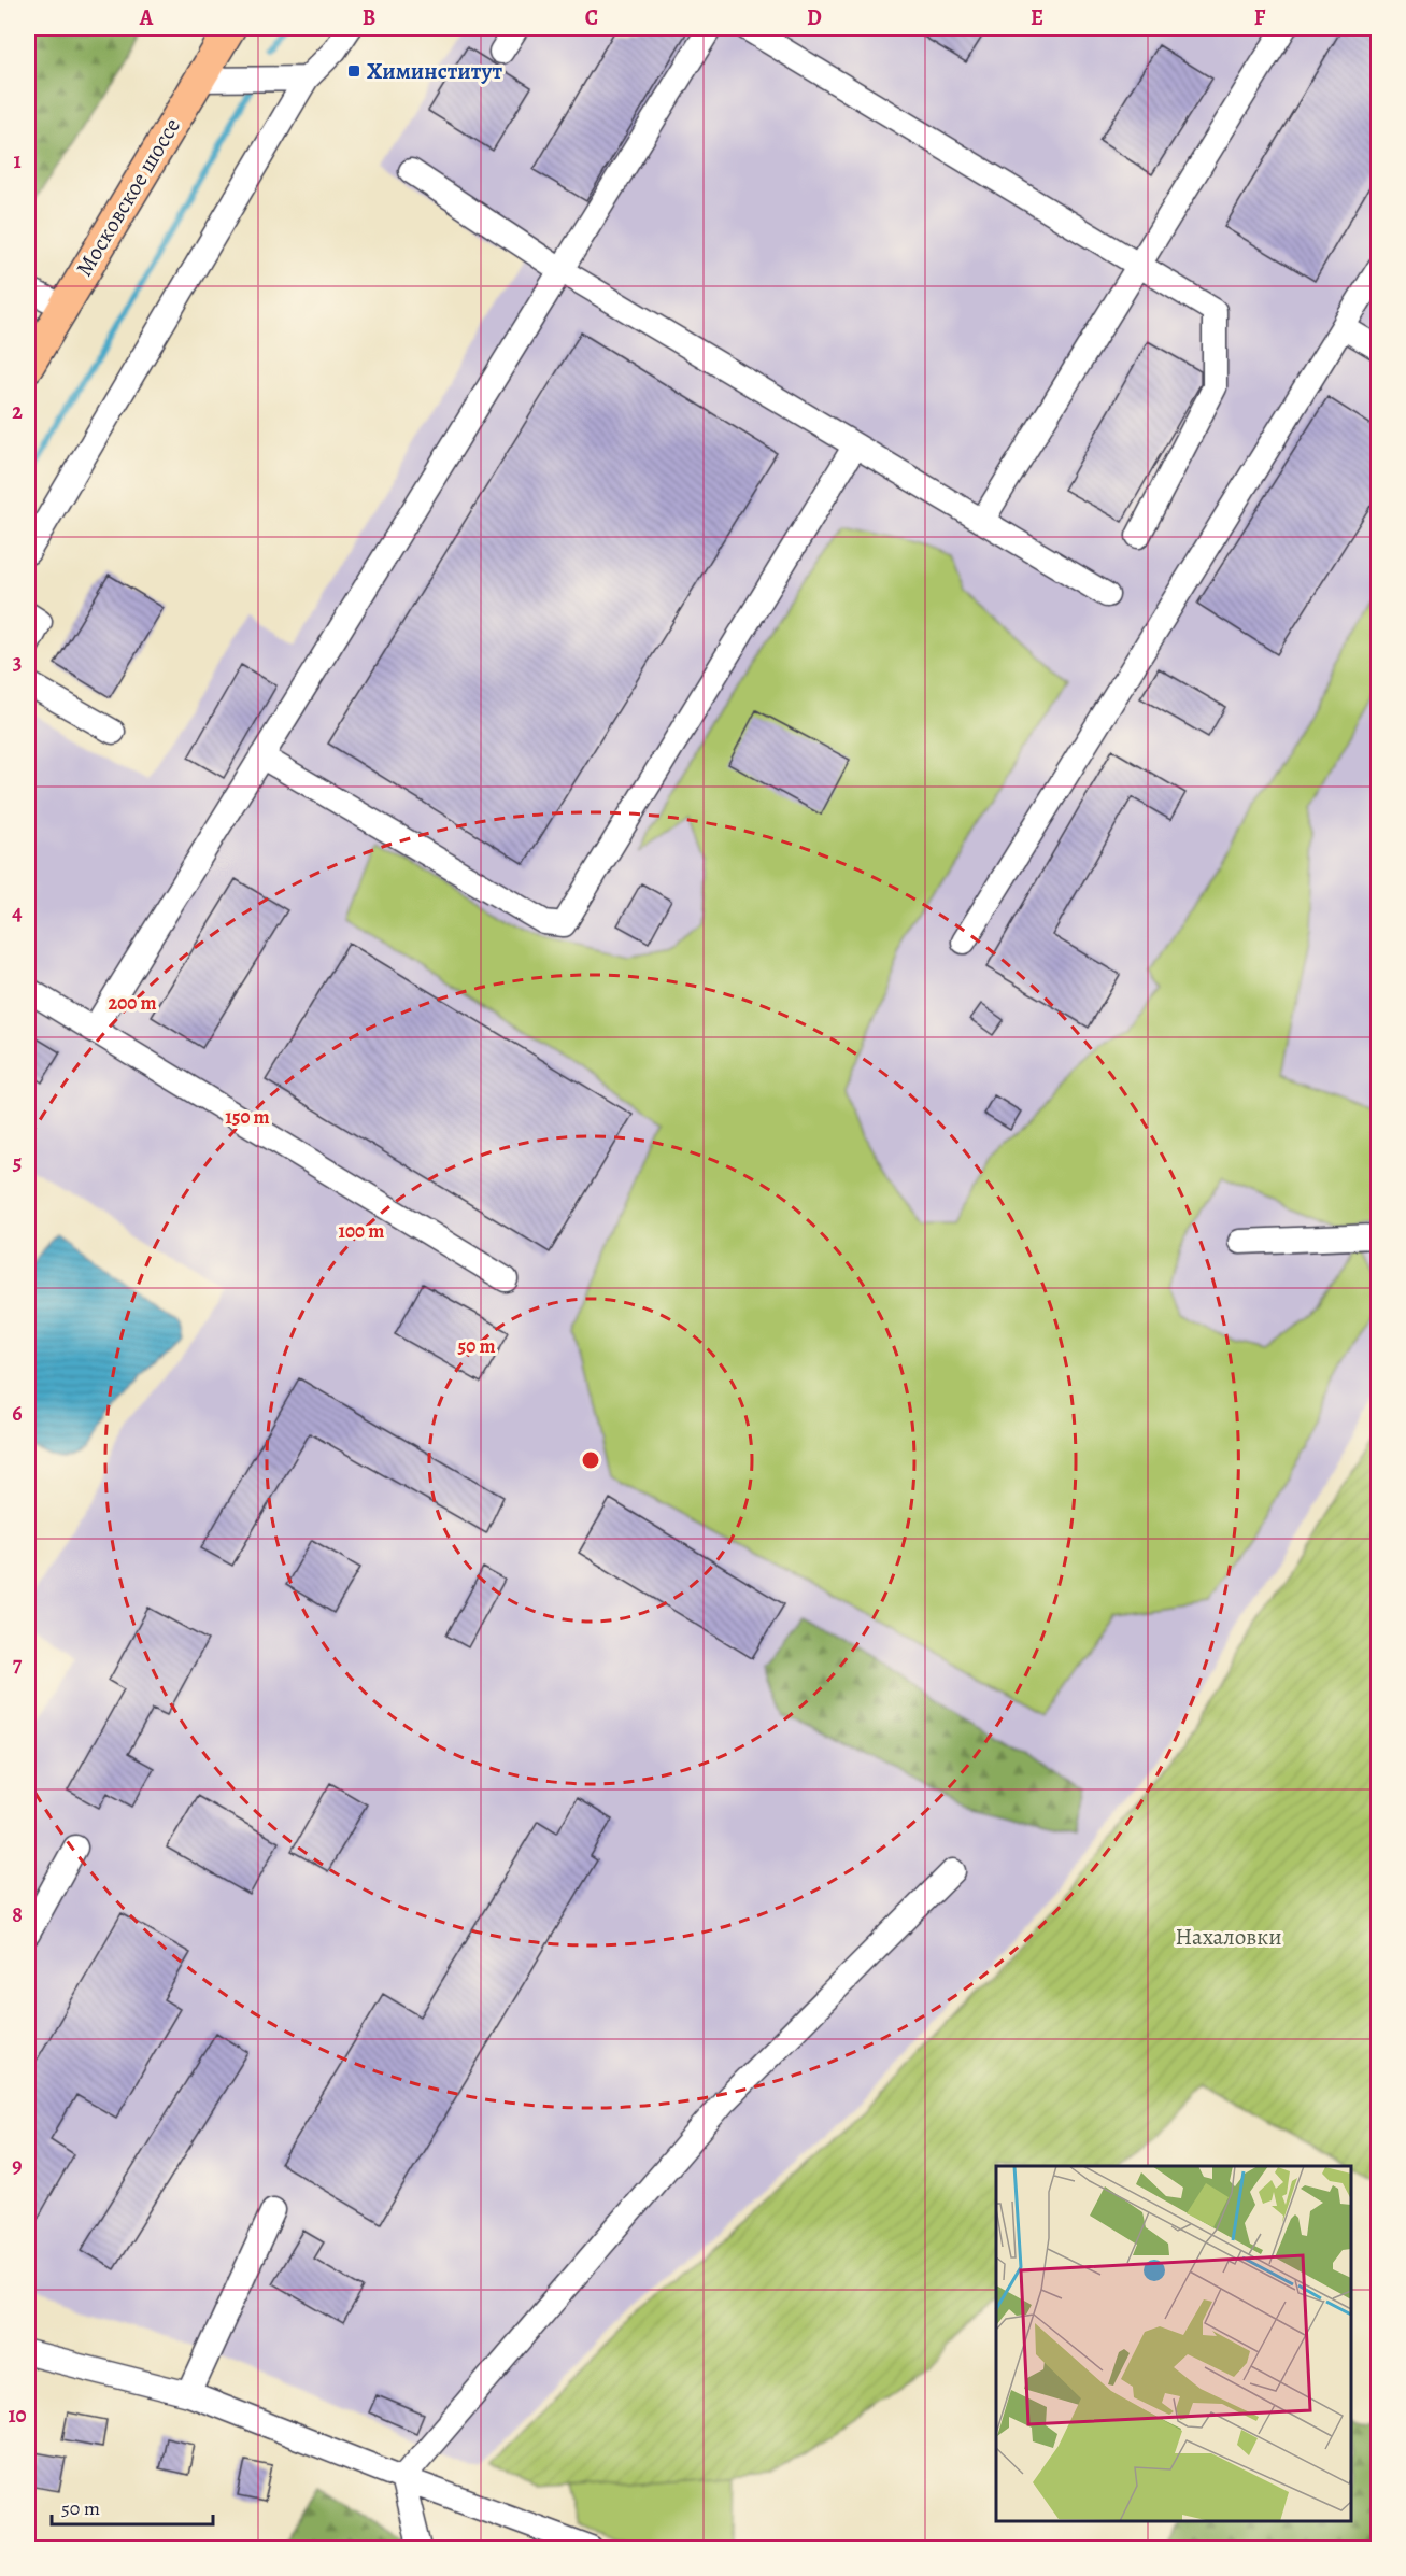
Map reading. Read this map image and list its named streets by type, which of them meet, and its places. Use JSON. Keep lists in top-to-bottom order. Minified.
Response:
{"streets":{"main road":["Московское шоссе"]},"parks":["Нахаловки"],"places":{"transit":["Химинститут"]},"scale_bar":"50 m","grid":{"columns":["A","B","C","D","E","F"],"rows":["1","2","3","4","5","6","7","8","9","10"]},"rings":["200 m","150 m","100 m","50 m"]}
